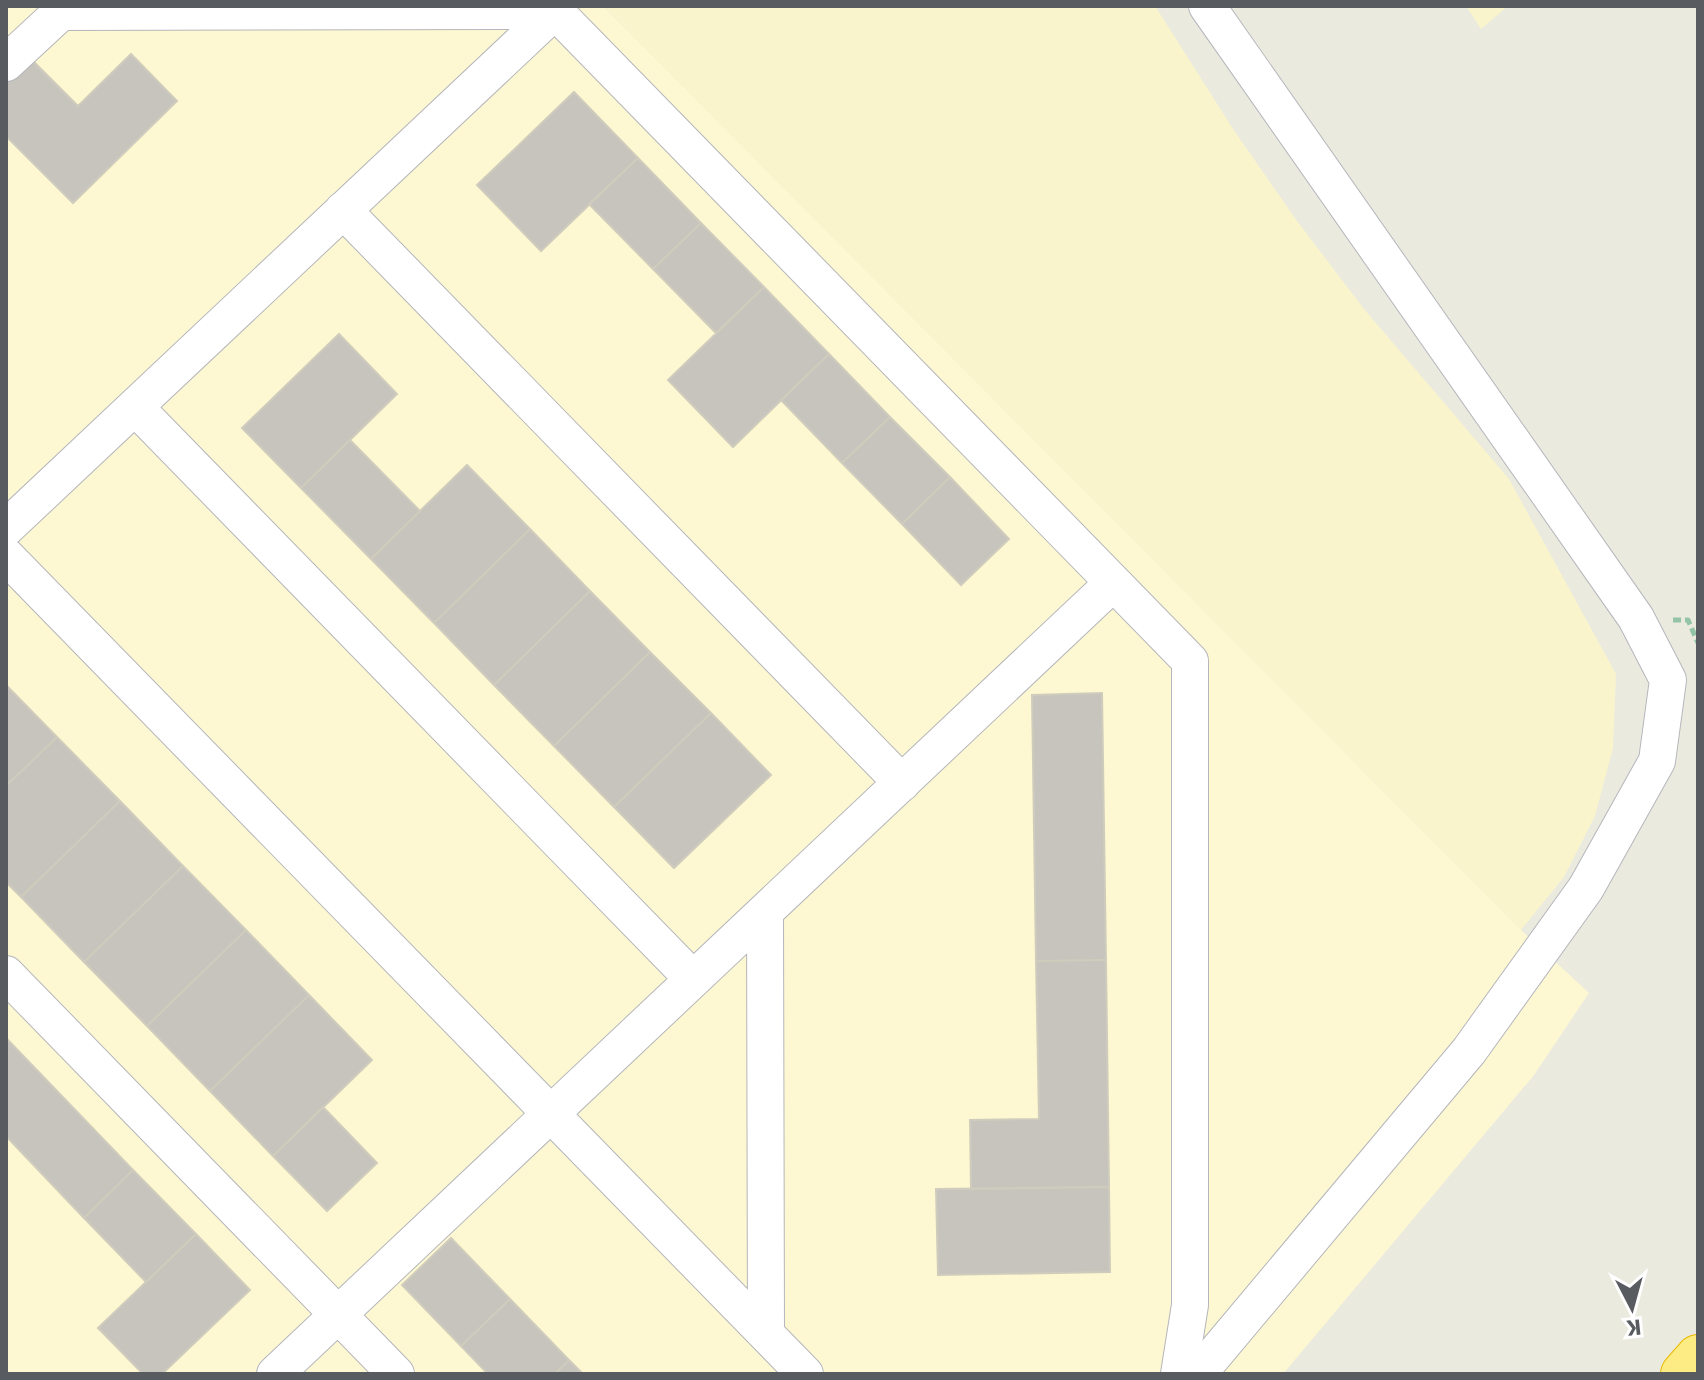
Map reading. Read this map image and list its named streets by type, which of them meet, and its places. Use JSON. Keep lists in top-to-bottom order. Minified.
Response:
{"north":"bottom"}
